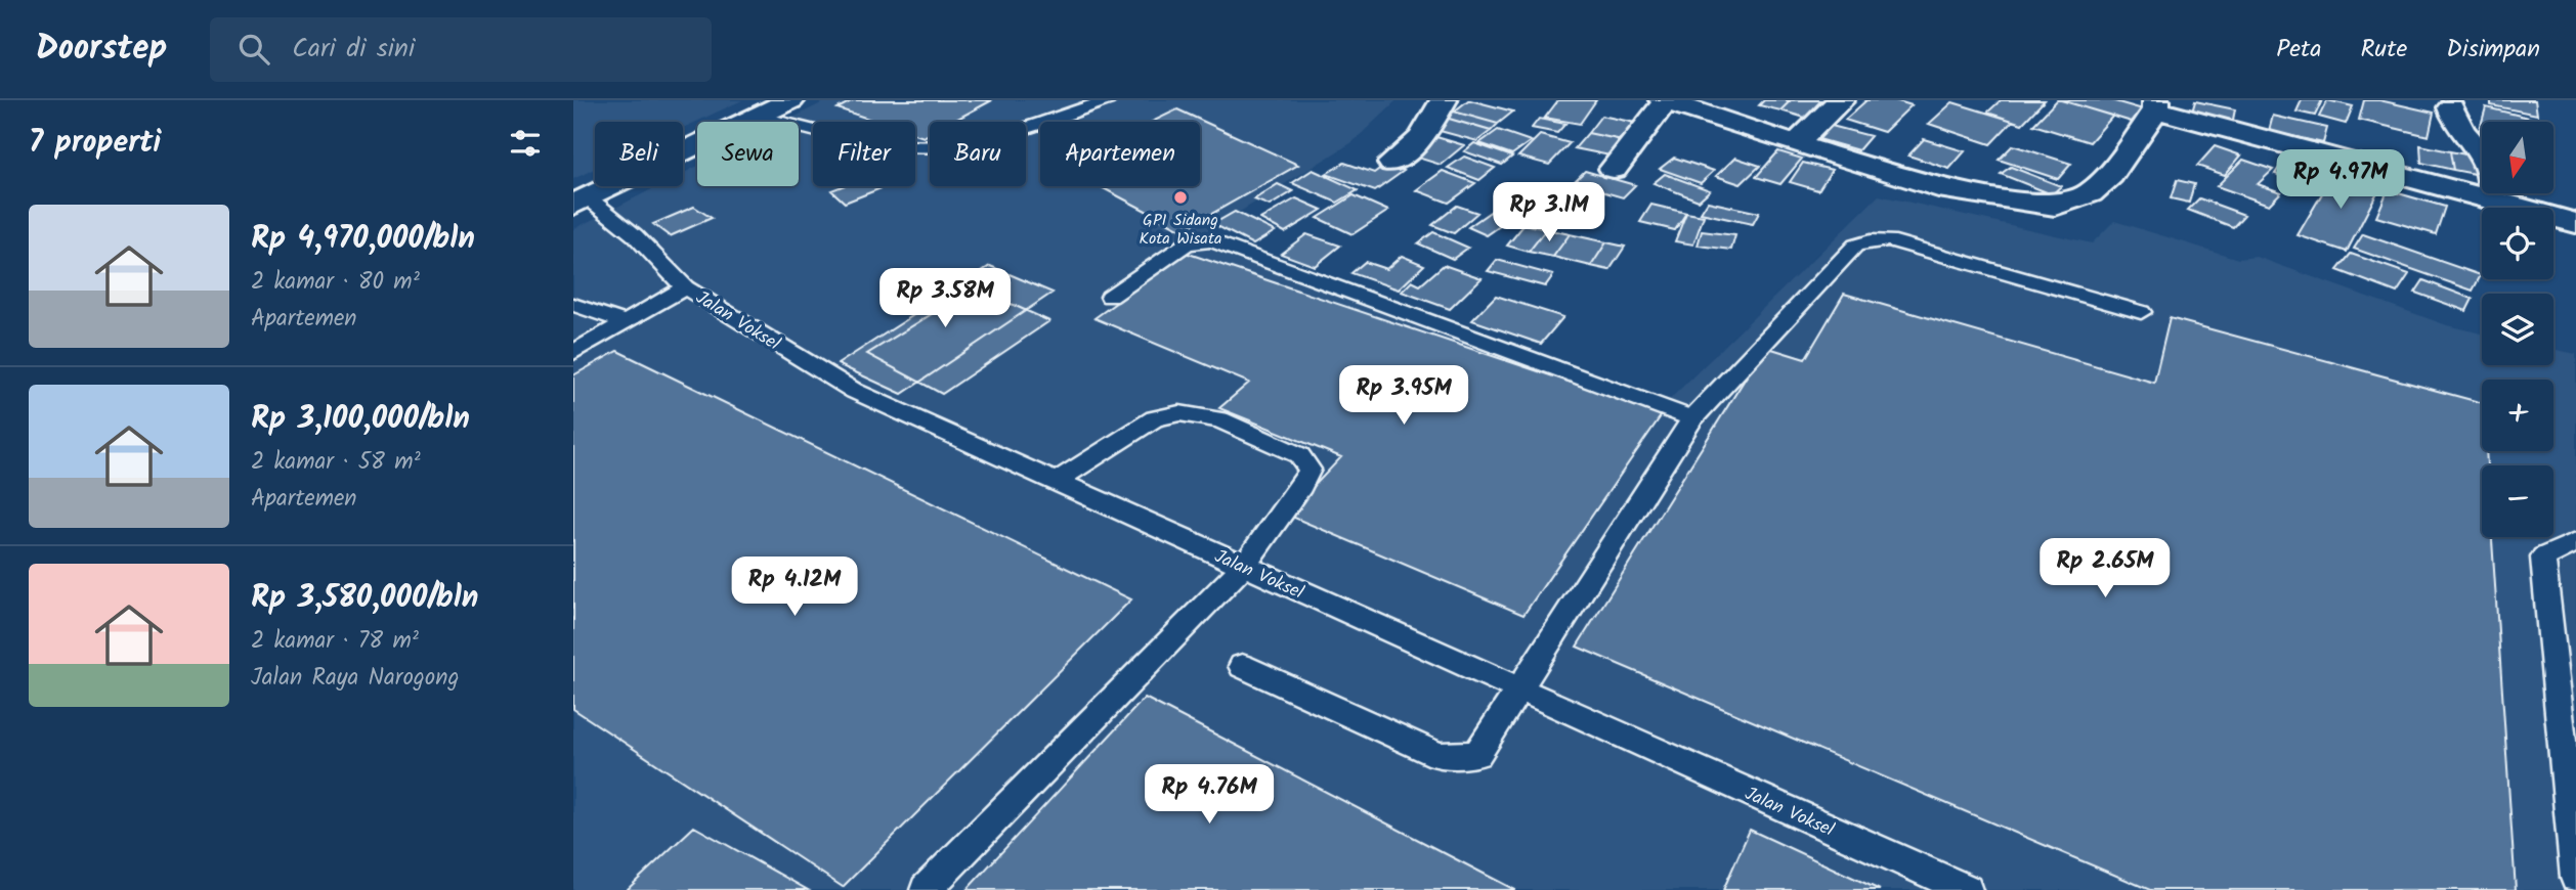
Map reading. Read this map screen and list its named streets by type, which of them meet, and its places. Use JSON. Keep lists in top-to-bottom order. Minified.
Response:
{"streets":{"lane":["Jalan Voksel"]},"places":["GPI Sidang Kota Wisata"],"north":"bottom","page":{"header":"Doorstep","search":"Cari di sini","nav":["Peta","Rute","Disimpan"],"heading":"7 properti","map_buttons":["+","−"],"chip":["Beli","Sewa","Filter","Baru","Apartemen"],"price":["Rp 4.97M","Rp 3.1M","Rp 3.58M","Rp 3.95M","Rp 2.65M","Rp 4.12M","Rp 4.76M"],"list":[{"name":"Rp 4,970,000/bln","note":"2 kamar · 80 m² · Apartemen"},{"name":"Rp 3,100,000/bln","note":"2 kamar · 58 m² · Apartemen"},{"name":"Rp 3,580,000/bln","note":"2 kamar · 78 m² · Jalan Raya Narogong"}]}}
